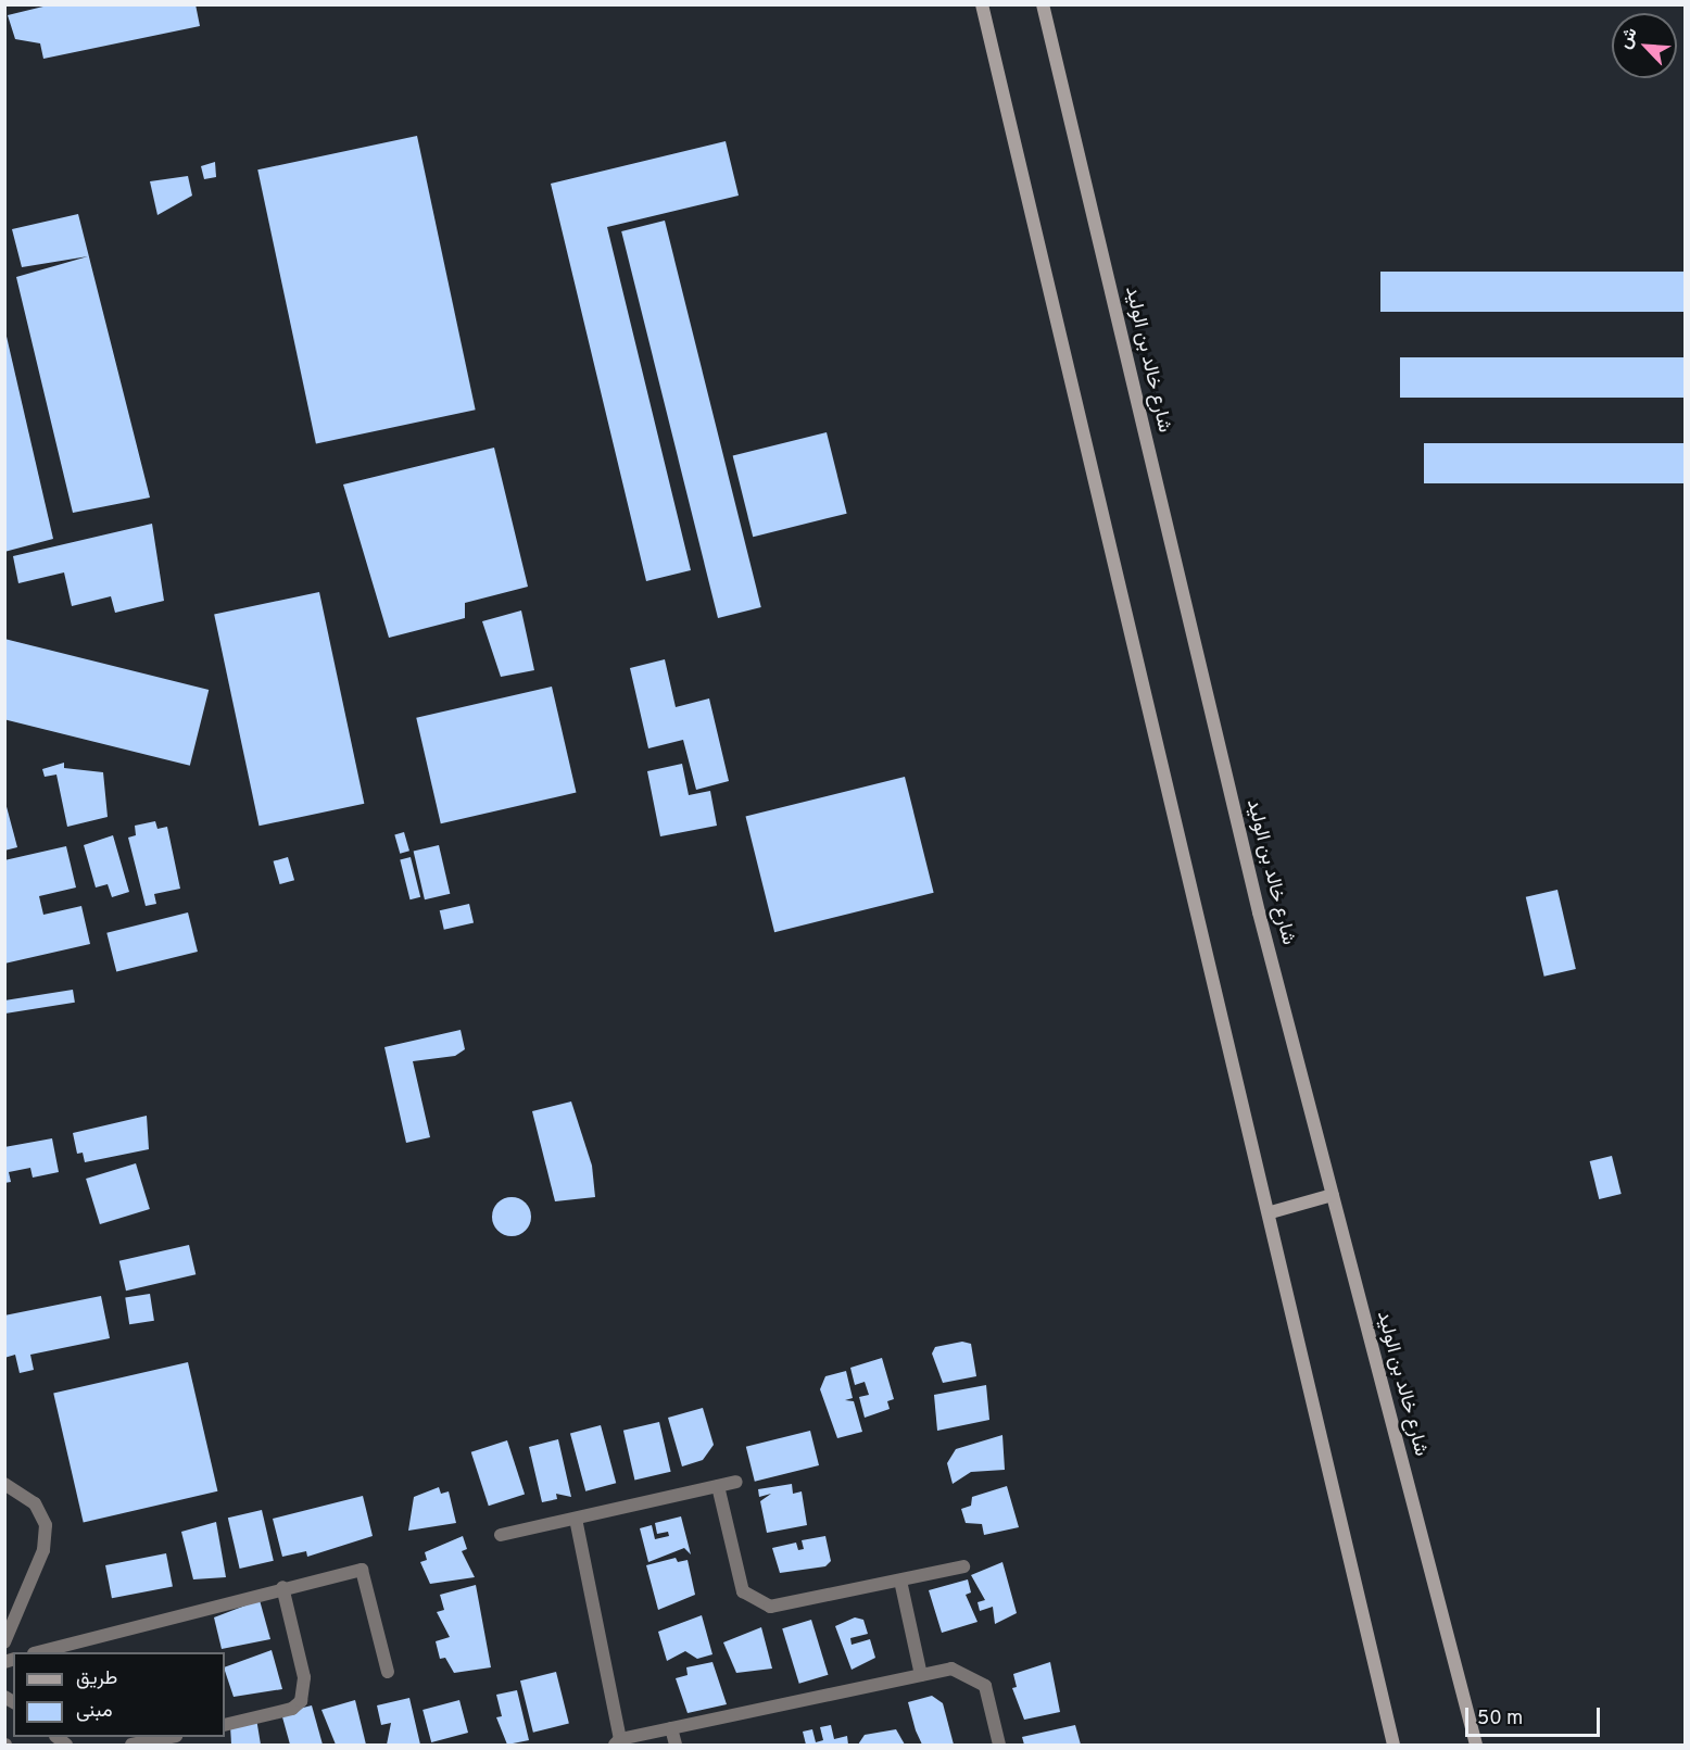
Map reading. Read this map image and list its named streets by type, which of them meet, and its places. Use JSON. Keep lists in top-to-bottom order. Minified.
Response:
{"streets":{"main road":["شارع خالد بن الوليد"]},"legend":["طريق","مبنى"],"scale_bar":"50 m","north":"top left"}
